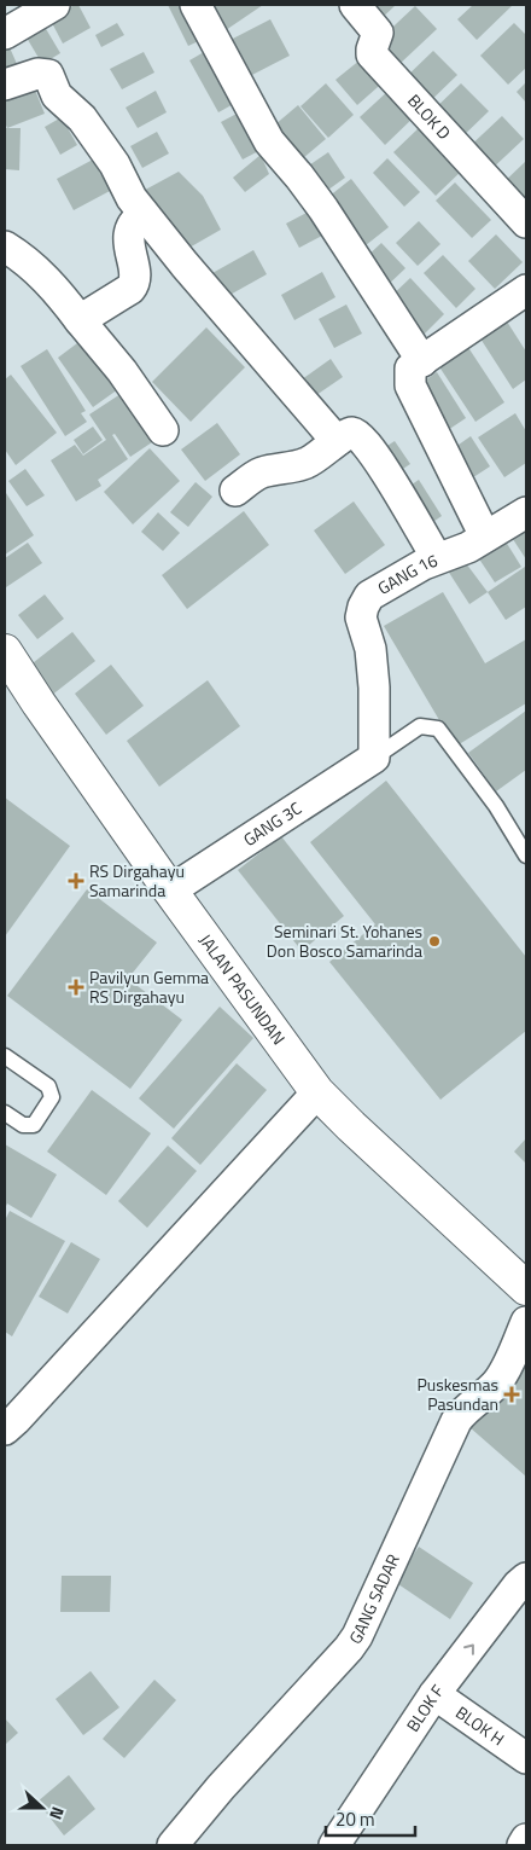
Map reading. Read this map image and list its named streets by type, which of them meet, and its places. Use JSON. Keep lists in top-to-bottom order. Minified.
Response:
{"streets":{"street":["BLOK D","GANG 16","GANG 3C","JALAN PASUNDAN","GANG SADAR","BLOK F","BLOK H"]},"crossings":[["GANG 16","GANG 3C"],["GANG 3C","JALAN PASUNDAN"],["BLOK F","BLOK H"]],"one_way":["BLOK F"],"places":{"health":["RS Dirgahayu Samarinda","Pavilyun Gemma RS Dirgahayu","Puskesmas Pasundan"],"other":["Seminari St. Yohanes Don Bosco Samarinda"]},"scale_bar":"20 m","north":"right"}
